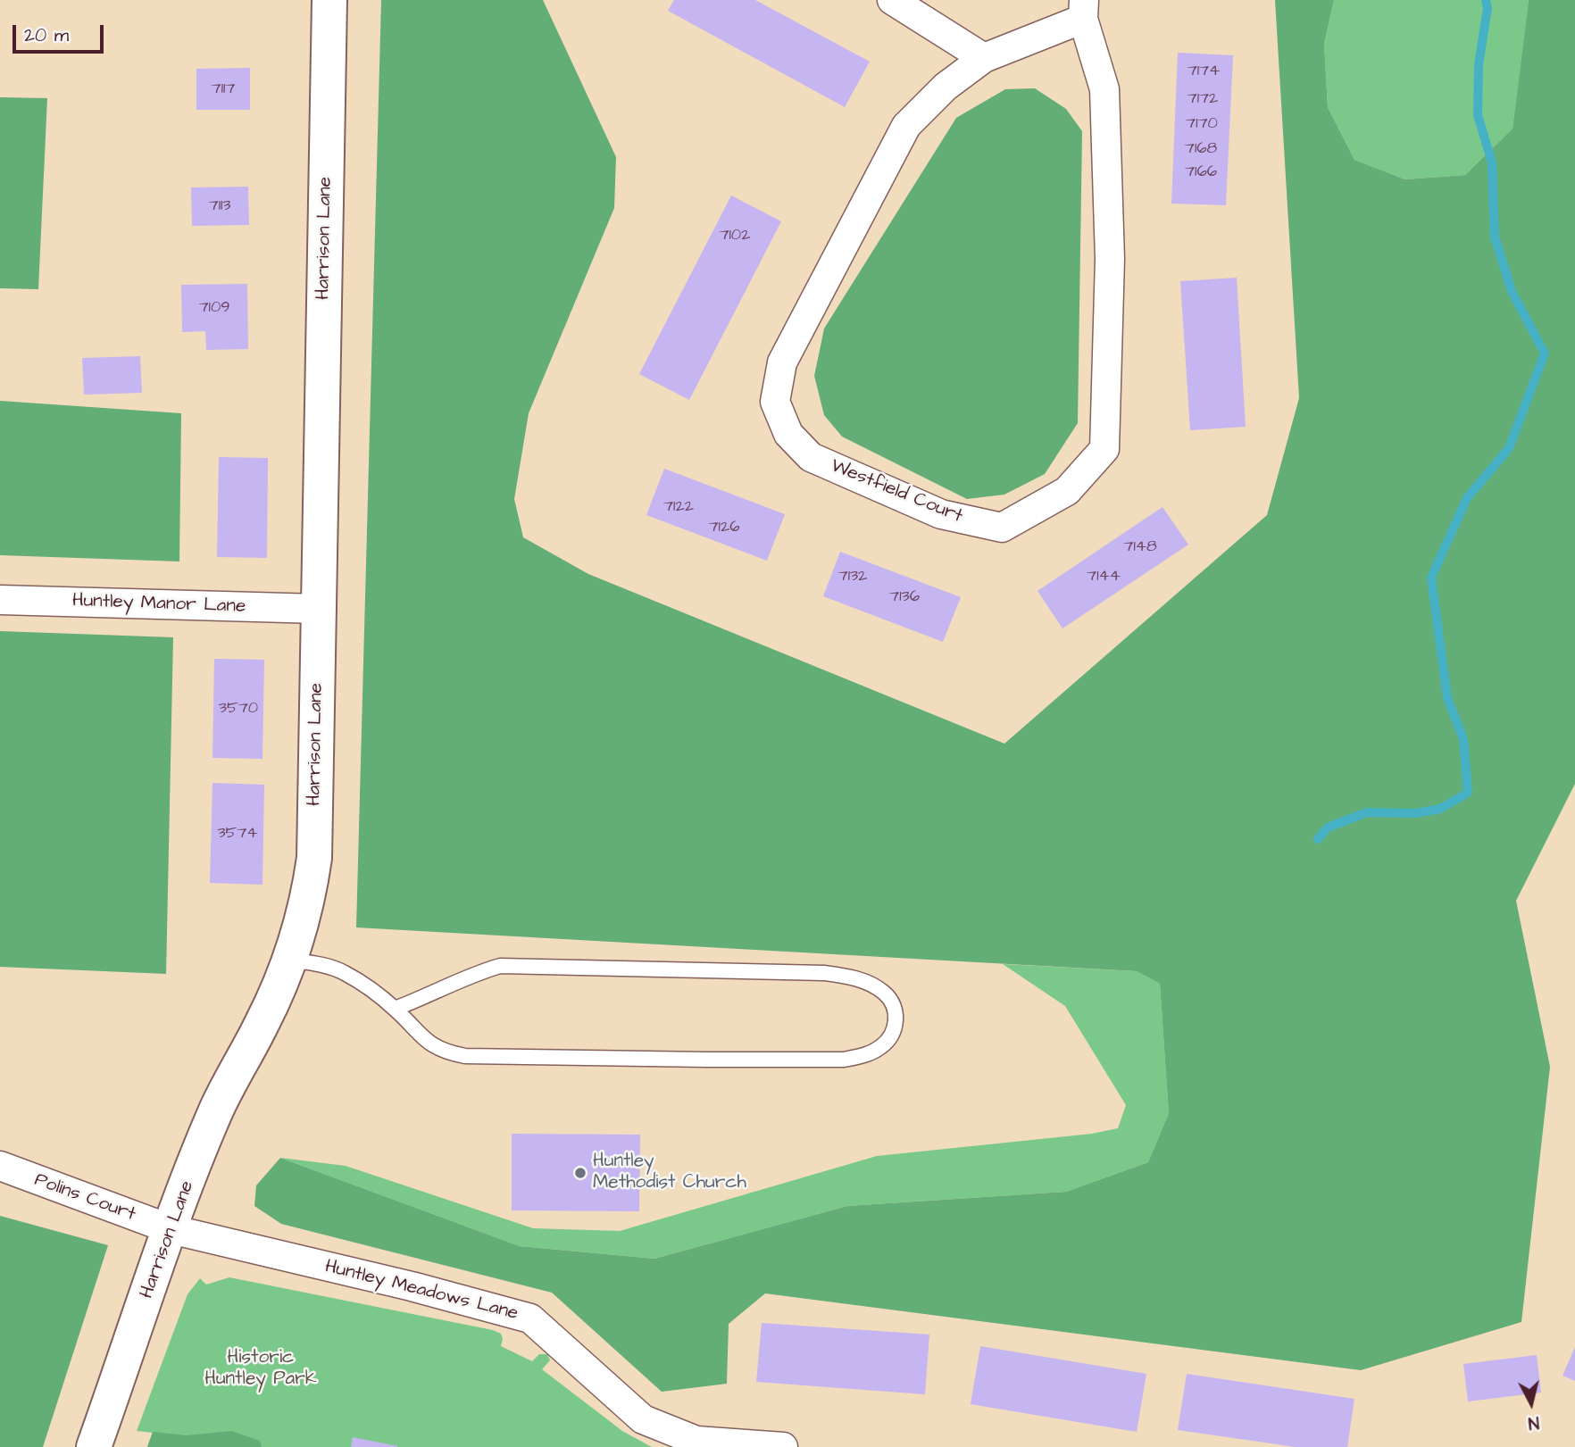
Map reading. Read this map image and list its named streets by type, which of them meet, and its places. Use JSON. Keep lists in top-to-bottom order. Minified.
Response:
{"streets":{"street":["Harrison Lane","Westfield Court","Huntley Manor Lane","Polins Court","Huntley Meadows Lane"]},"crossings":[["Harrison Lane","Huntley Manor Lane"],["Harrison Lane","Polins Court"],["Harrison Lane","Huntley Meadows Lane"],["Polins Court","Huntley Meadows Lane"]],"parks":["Historic Huntley Park"],"places":["Huntley Methodist Church"],"house_numbers":["7174","7117","7172","7170","7168","7166","7113","7102","7109","7122","7126","7148","7132","7144","7136","3570","3574"],"scale_bar":"20 m","north":"bottom"}
